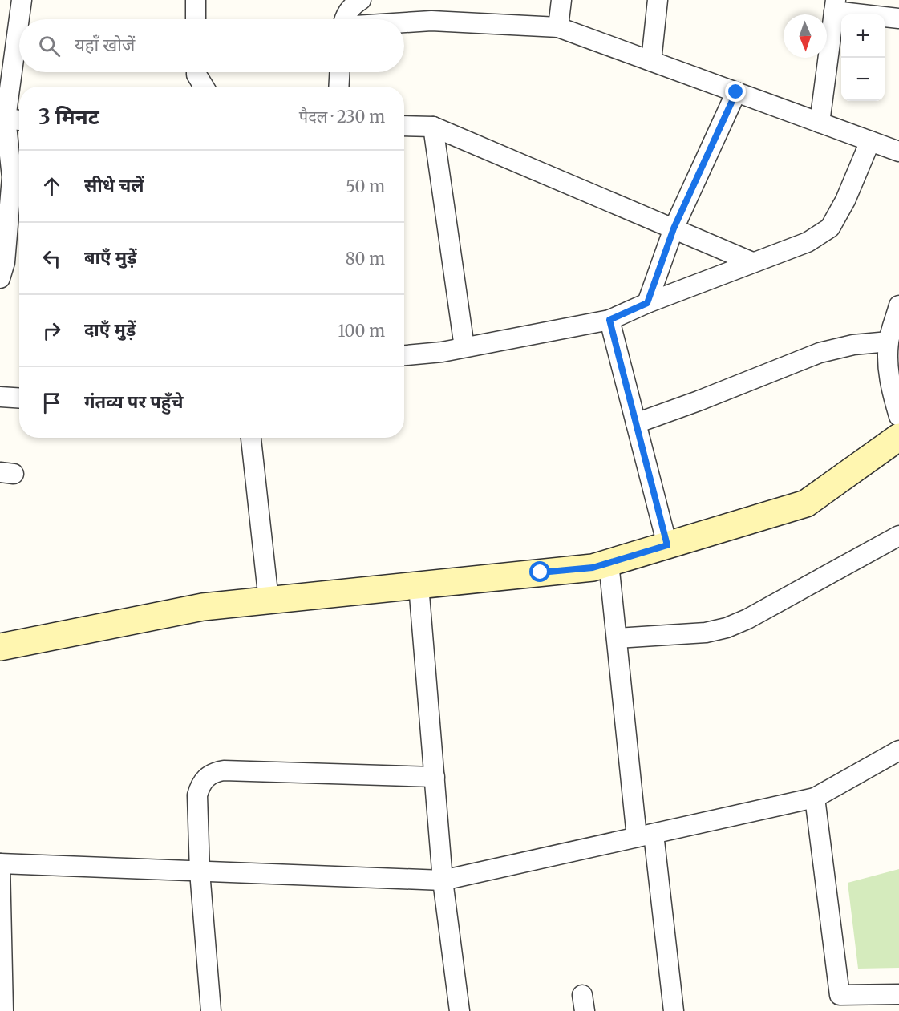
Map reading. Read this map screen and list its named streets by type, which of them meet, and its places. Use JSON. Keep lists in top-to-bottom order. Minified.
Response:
{"north":"bottom","page":{"map_buttons":["+","−"],"search":"यहाँ खोजें","heading":["3 मिनट","पैदल · 230 m"],"list":[["सीधे चलें","50 m"],["बाएँ मुड़ें","80 m"],["दाएँ मुड़ें","100 m"],"गंतव्य पर पहुँचे"]}}
